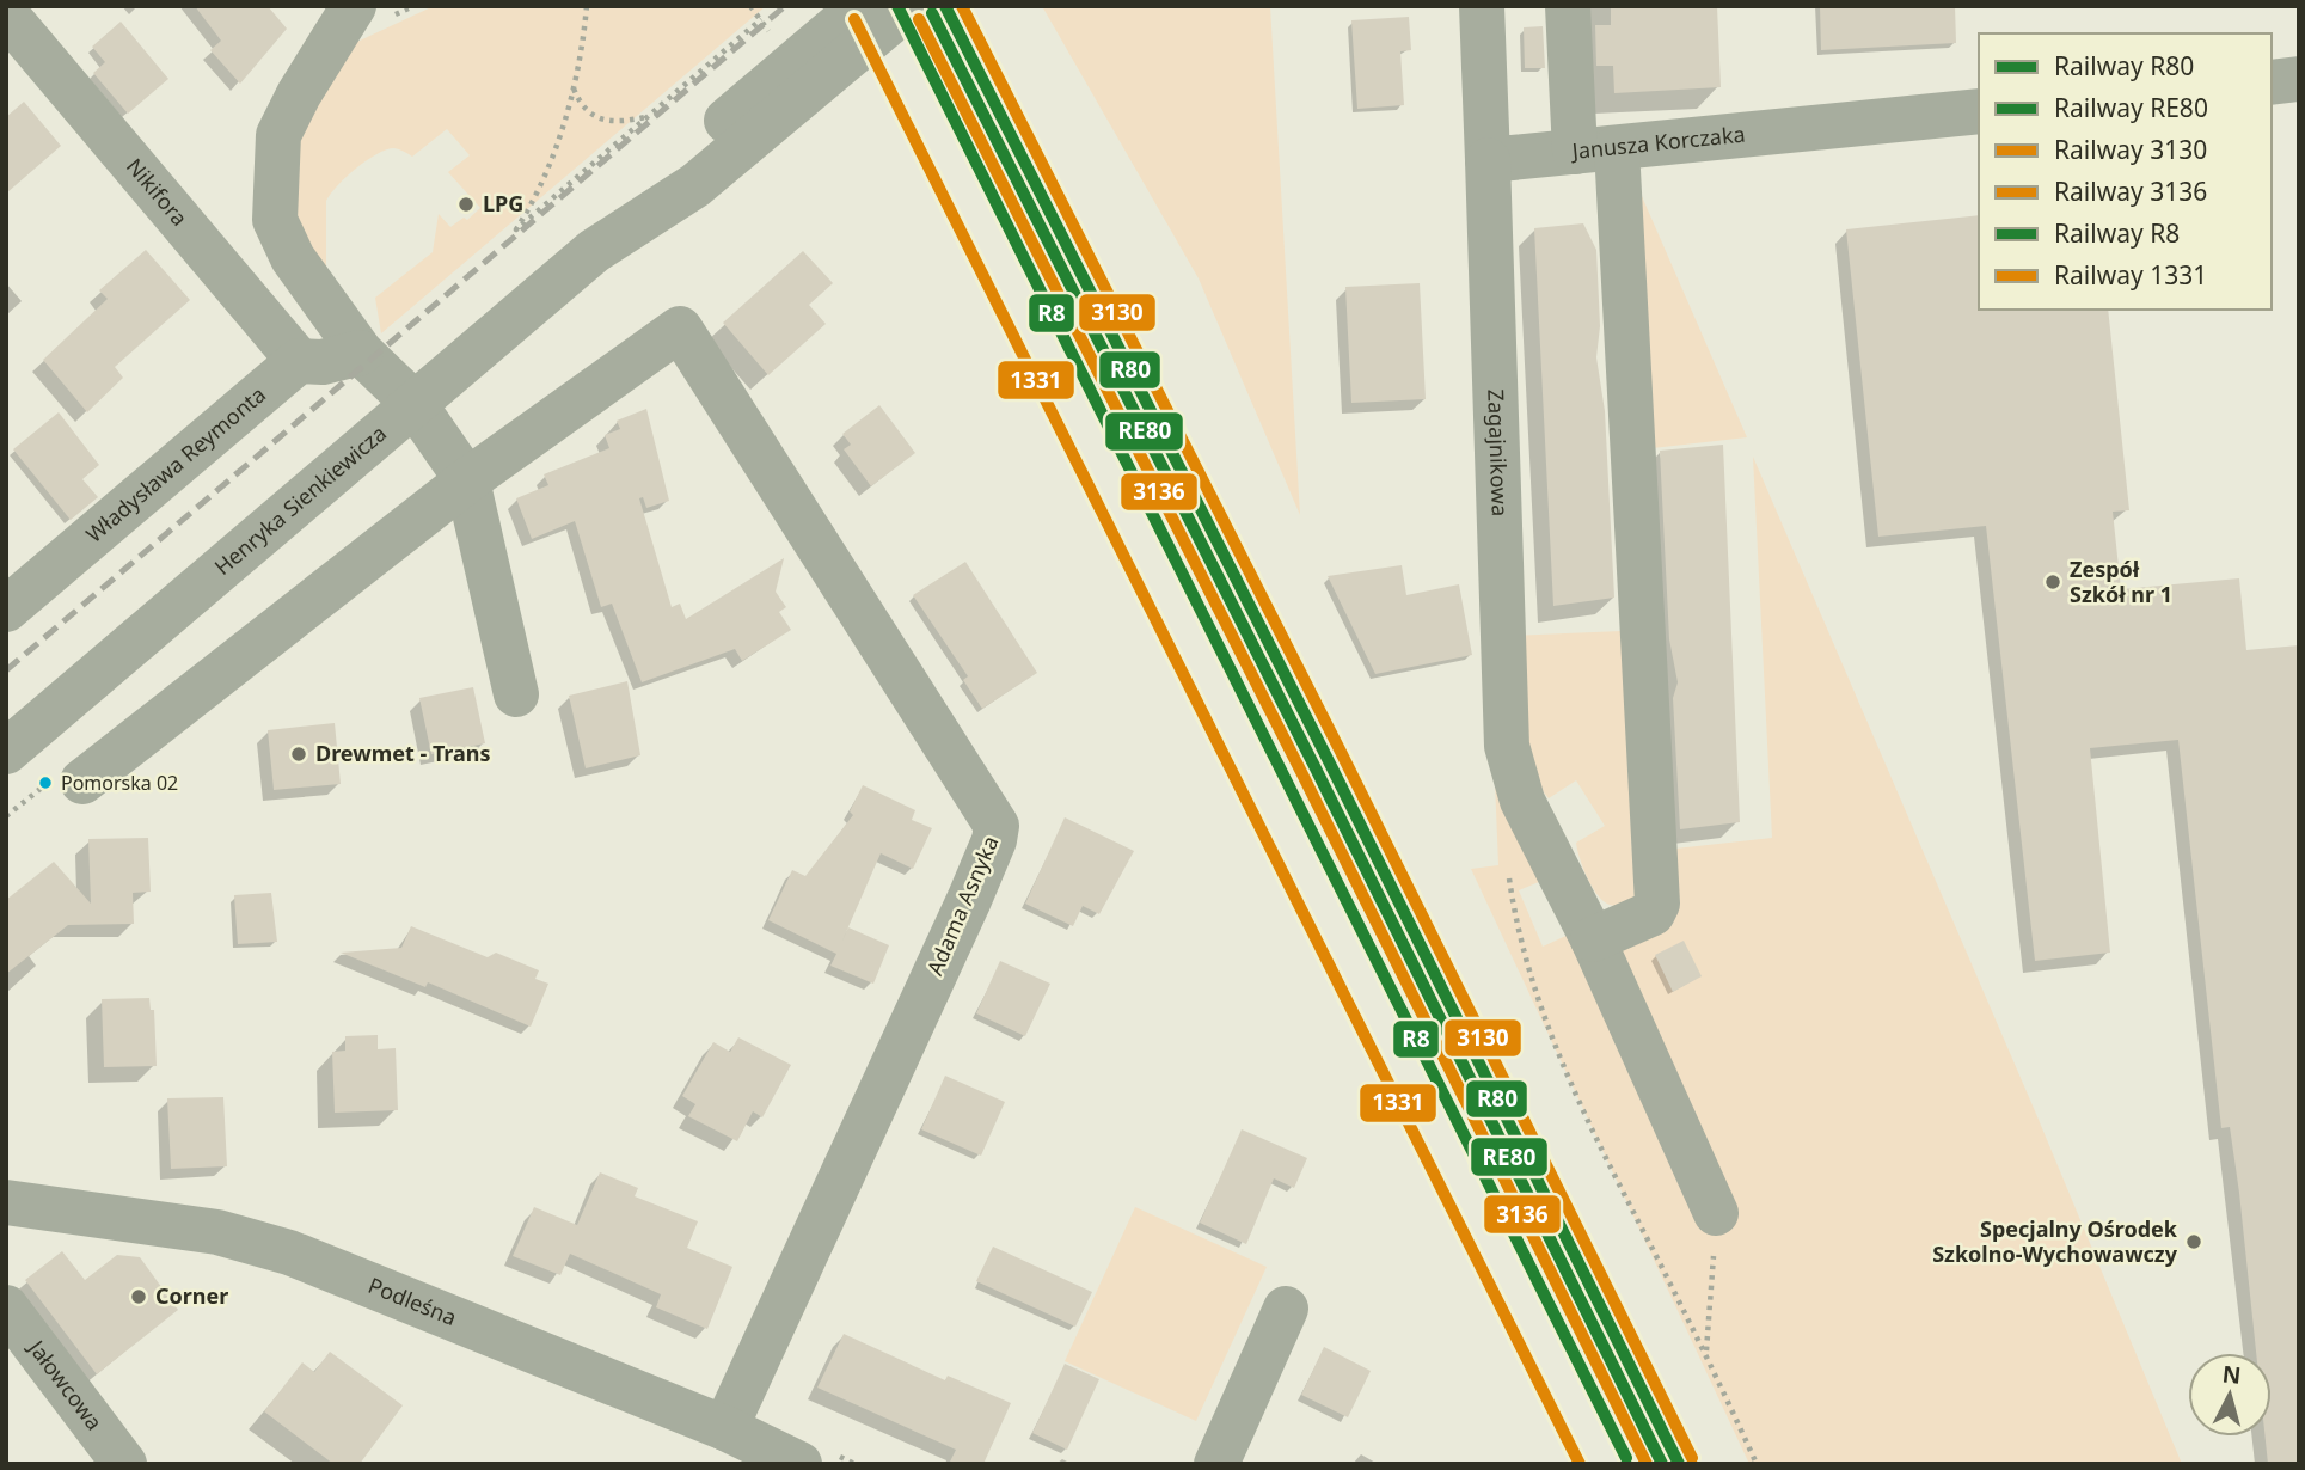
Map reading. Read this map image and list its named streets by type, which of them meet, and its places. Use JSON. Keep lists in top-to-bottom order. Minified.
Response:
{"streets":{"street":["Janusza Korczaka","Nikifora","Zagajnikowa","Władysława Reymonta","Henryka Sienkiewicza","Adama Asnyka","Podleśna","Jałowcowa"]},"crossings":[["Janusza Korczaka","Zagajnikowa"],["Nikifora","Władysława Reymonta"],["Adama Asnyka","Podleśna"]],"places":["LPG","Zespół Szkół nr 1","Drewmet - Trans","Pomorska 02","Specjalny Ośrodek Szkolno-Wychowawczy","Corner"],"lines":["rail line R80","rail line 3130","rail line R8","rail line RE80","rail line 3136","rail line 1331"],"legend":["Railway R80","Railway RE80","Railway 3130","Railway 3136","Railway R8","Railway 1331"],"north":"top"}
